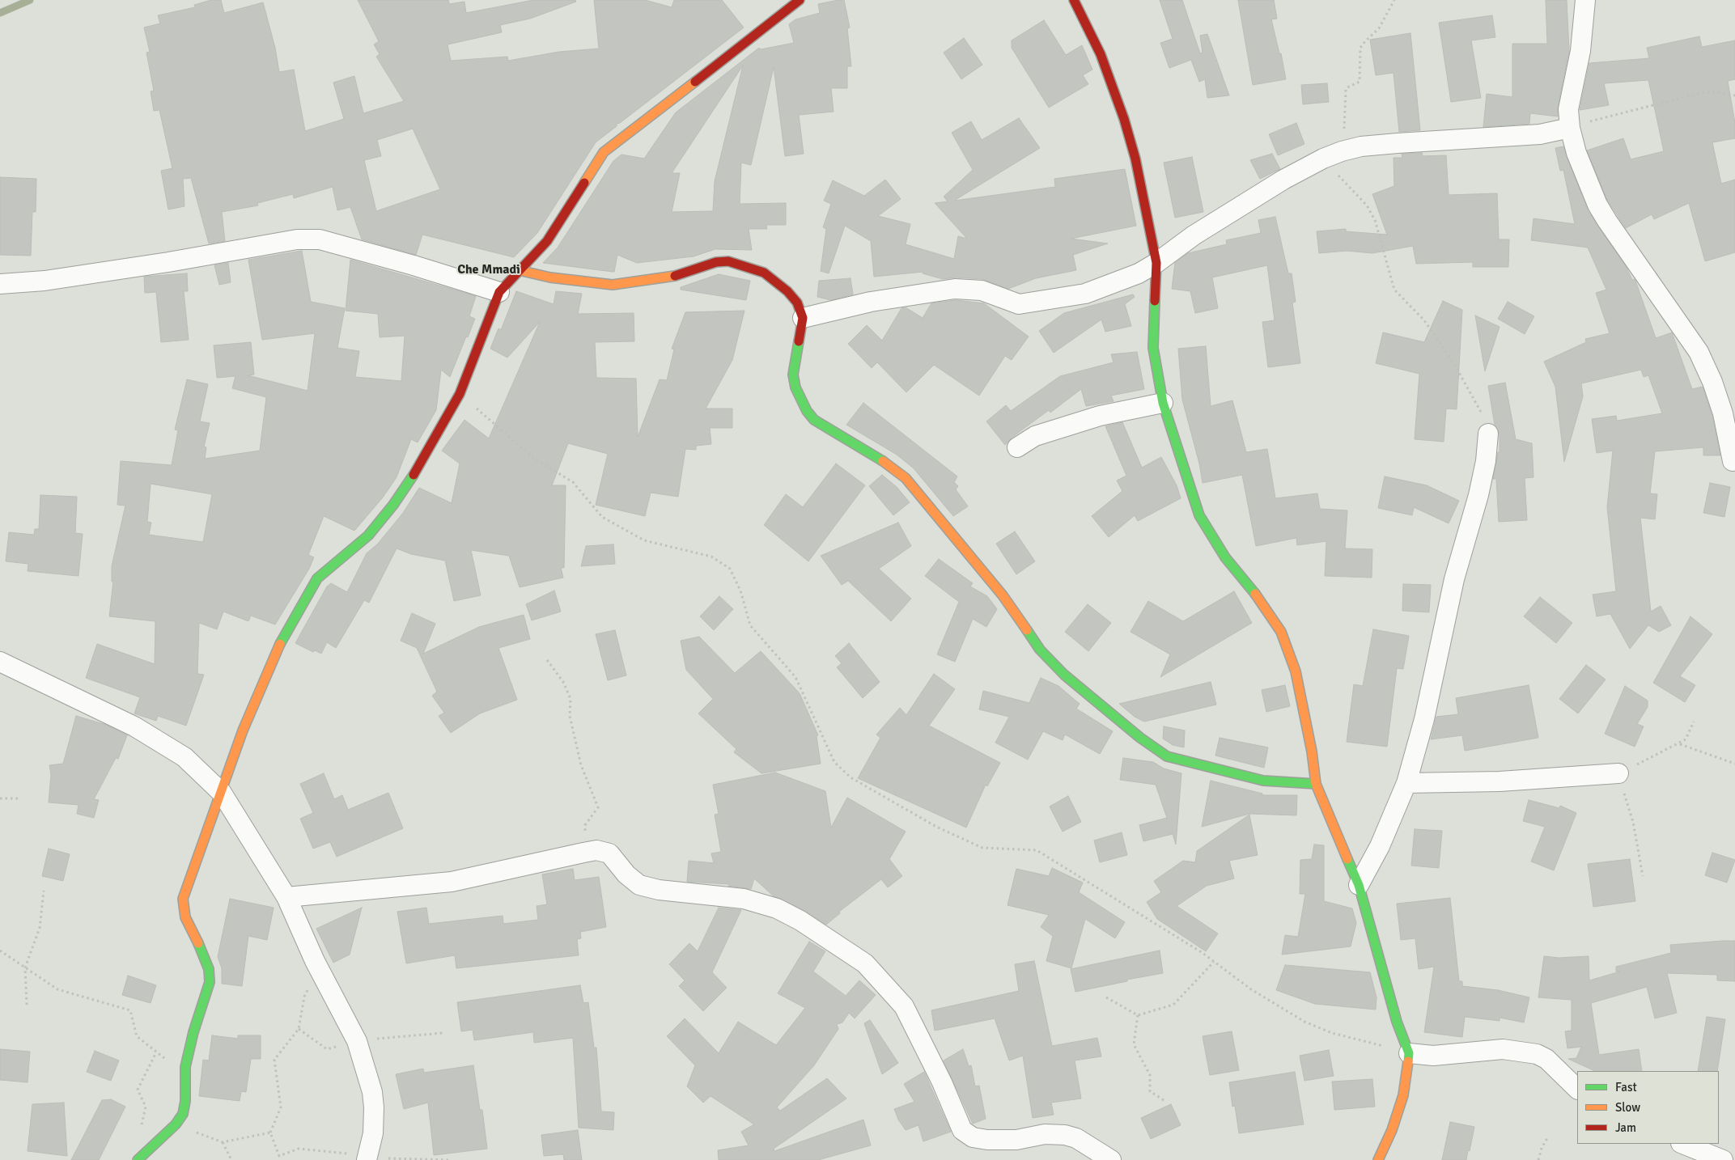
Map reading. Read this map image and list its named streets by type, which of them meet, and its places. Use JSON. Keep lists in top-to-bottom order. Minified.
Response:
{"districts":["Che Mmadi"],"legend":["Fast","Slow","Jam"]}
